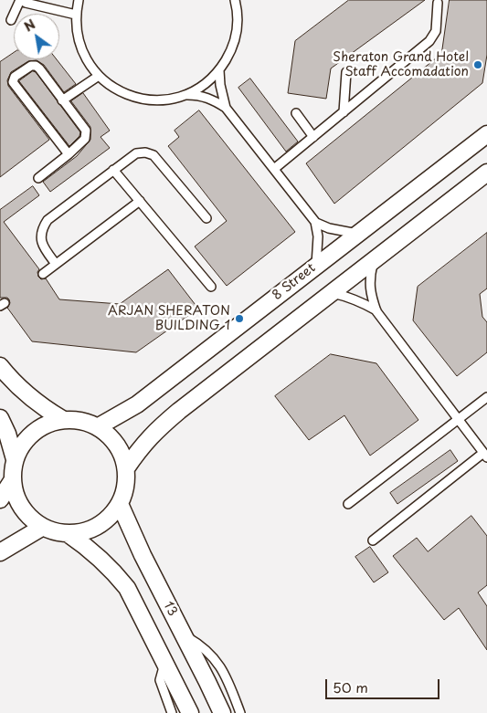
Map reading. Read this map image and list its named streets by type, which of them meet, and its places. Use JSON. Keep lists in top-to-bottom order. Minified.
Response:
{"streets":{"street":["8 Street","13"]},"crossings":[["8 Street","13"]],"places":["Sheraton Grand Hotel Staff Accomadation","ARJAN SHERATON BUILDING 1"],"scale_bar":"50 m","north":"top left"}
